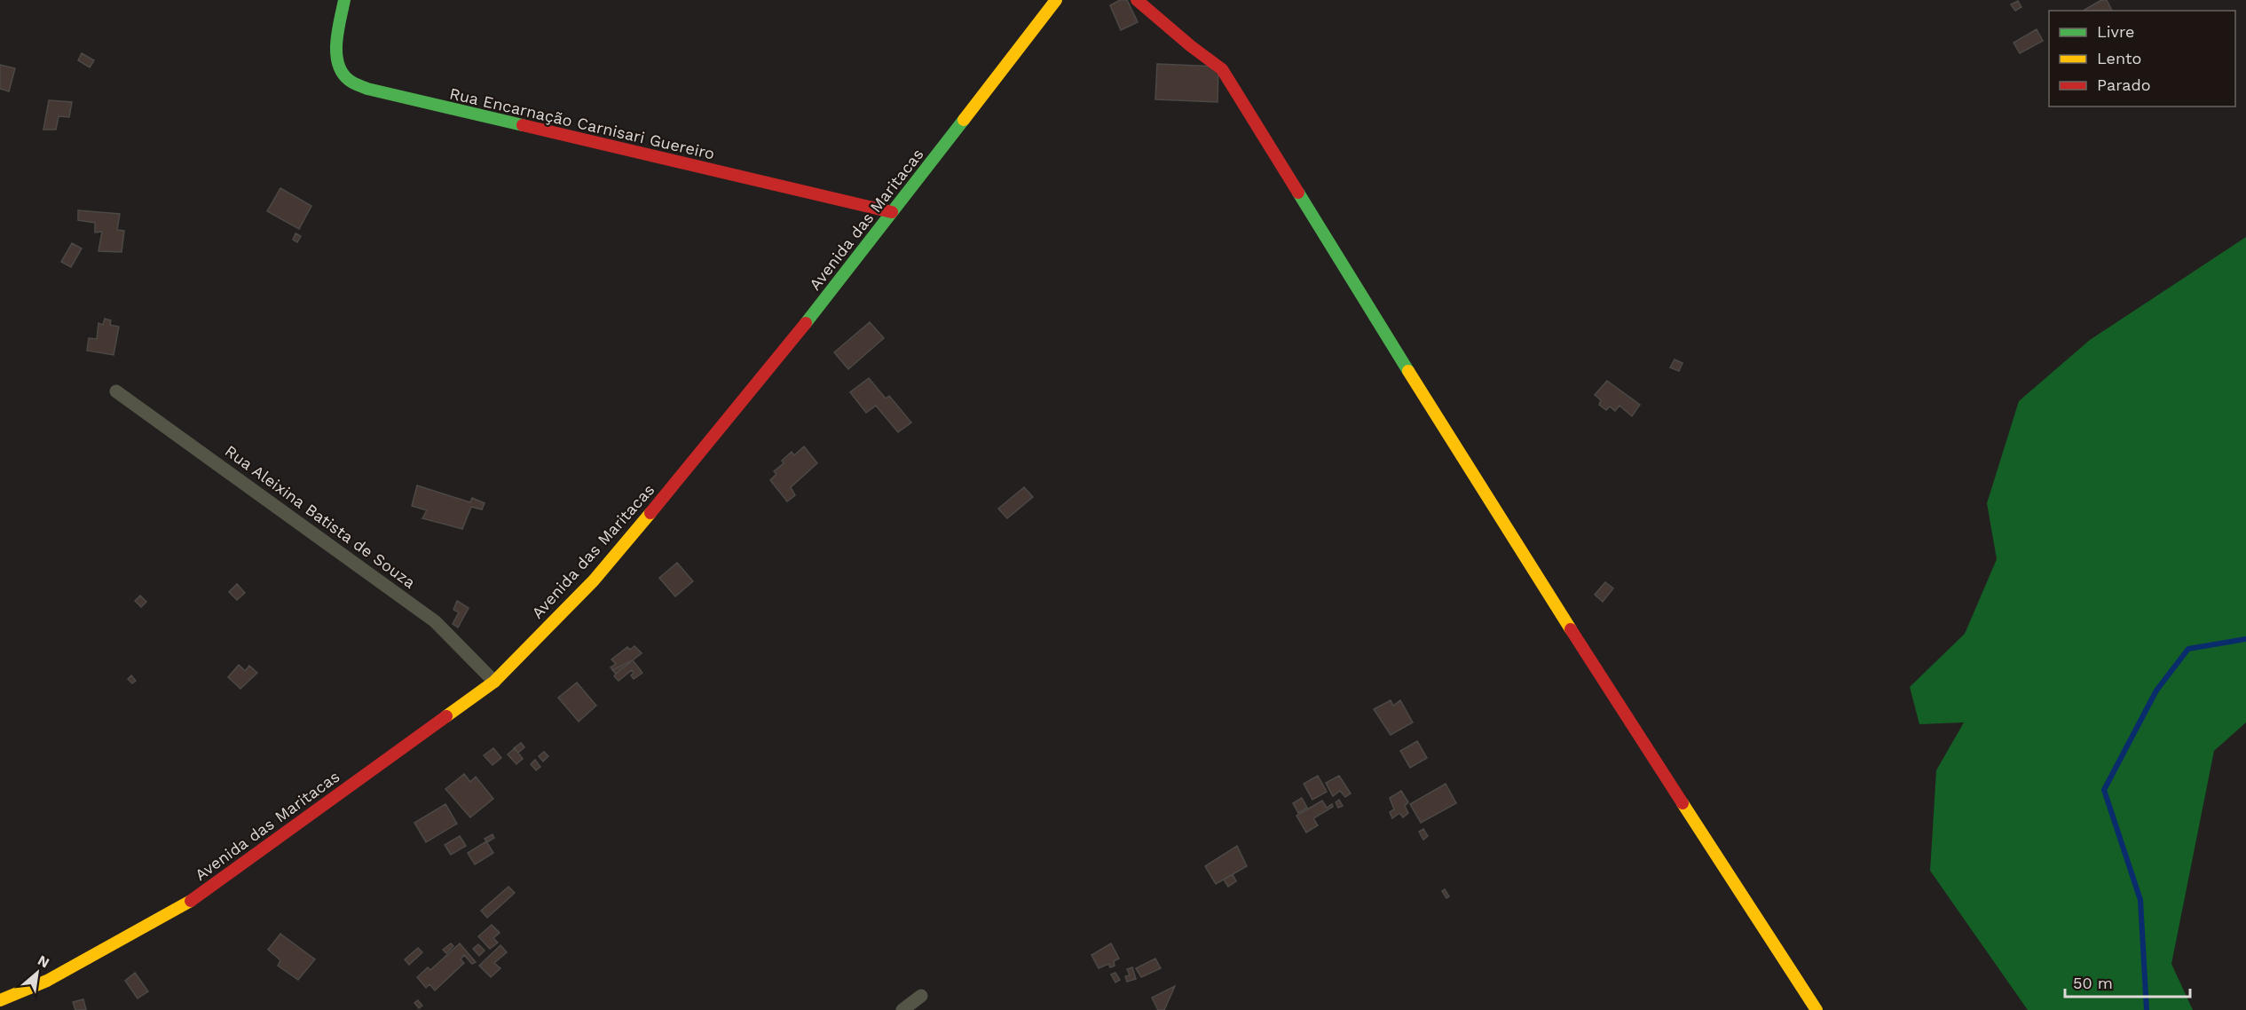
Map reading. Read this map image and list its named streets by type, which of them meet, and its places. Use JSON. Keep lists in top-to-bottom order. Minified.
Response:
{"streets":{"street":["Rua Encarnação Carnisari Guereiro","Avenida das Maritacas","Rua Aleixina Batista de Souza"]},"crossings":[["Rua Encarnação Carnisari Guereiro","Avenida das Maritacas"],["Avenida das Maritacas","Rua Aleixina Batista de Souza"]],"legend":["Livre","Lento","Parado"],"scale_bar":"50 m","north":"top right"}
